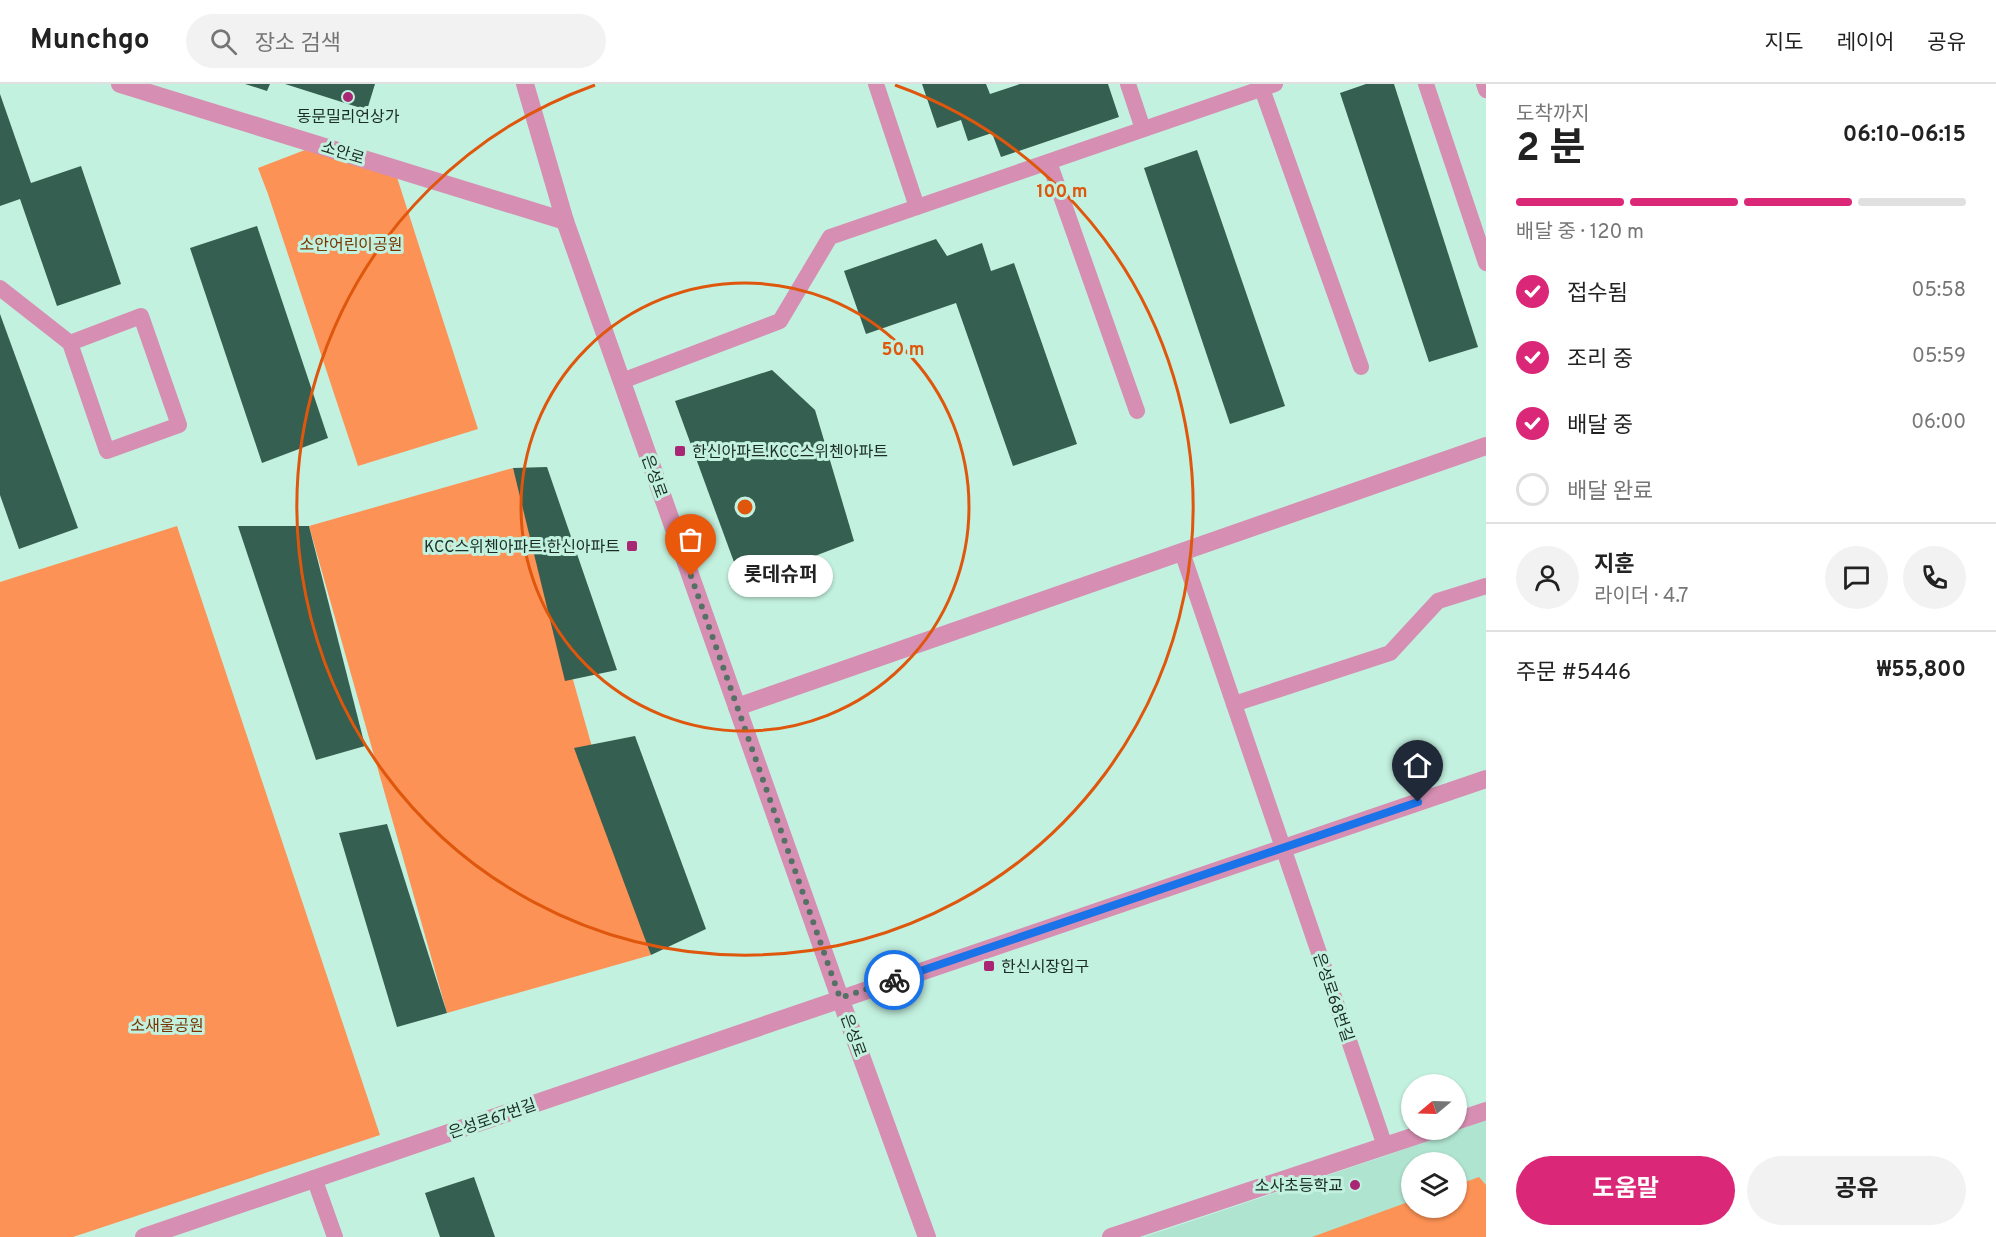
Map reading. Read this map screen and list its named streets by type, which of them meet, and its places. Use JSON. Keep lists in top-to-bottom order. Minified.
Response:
{"streets":{"street":["소안로","은성로","은성로67번길"],"lane":["은성로68번길"]},"crossings":[["소안로","은성로"],["은성로","은성로67번길"]],"parks":["소안어린이공원","소새울공원"],"places":{"other":["동문밀리언상가","롯데슈퍼","소사초등학교"],"transit":["한신아파트.KCC스위첸아파트","KCC스위첸아파트.한신아파트","한신시장입구"]},"north":"left","page":{"header":"Munchgo","search":"장소 검색","nav":["지도","레이어","공유"],"heading":["2 분","도착까지","06:10–06:15"],"panel":["지훈","라이더 · 4.7","주문 #5446","₩55,800"],"bar":"배달 중 · 120 m","list":[["접수됨","05:58"],["조리 중","05:59"],["배달 중","06:00"],"배달 완료"],"bubble":"롯데슈퍼","buttons":["도움말","공유"]},"rings":["100 m","50 m"]}
